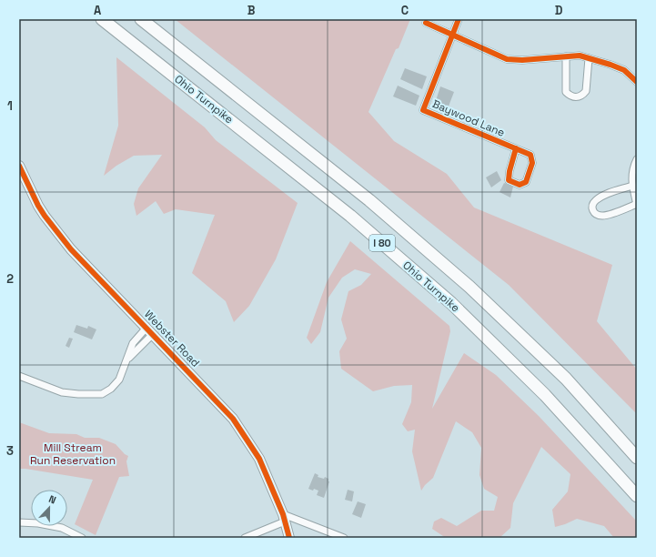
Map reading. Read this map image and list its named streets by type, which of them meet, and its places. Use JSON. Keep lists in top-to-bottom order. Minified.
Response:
{"streets":{"highway":["Ohio Turnpike","I 80"],"street":["Baywood Lane","Webster Road"]},"parks":["Mill Stream Run Reservation"],"north":"top","grid":{"columns":["A","B","C","D"],"rows":["1","2","3"]}}
